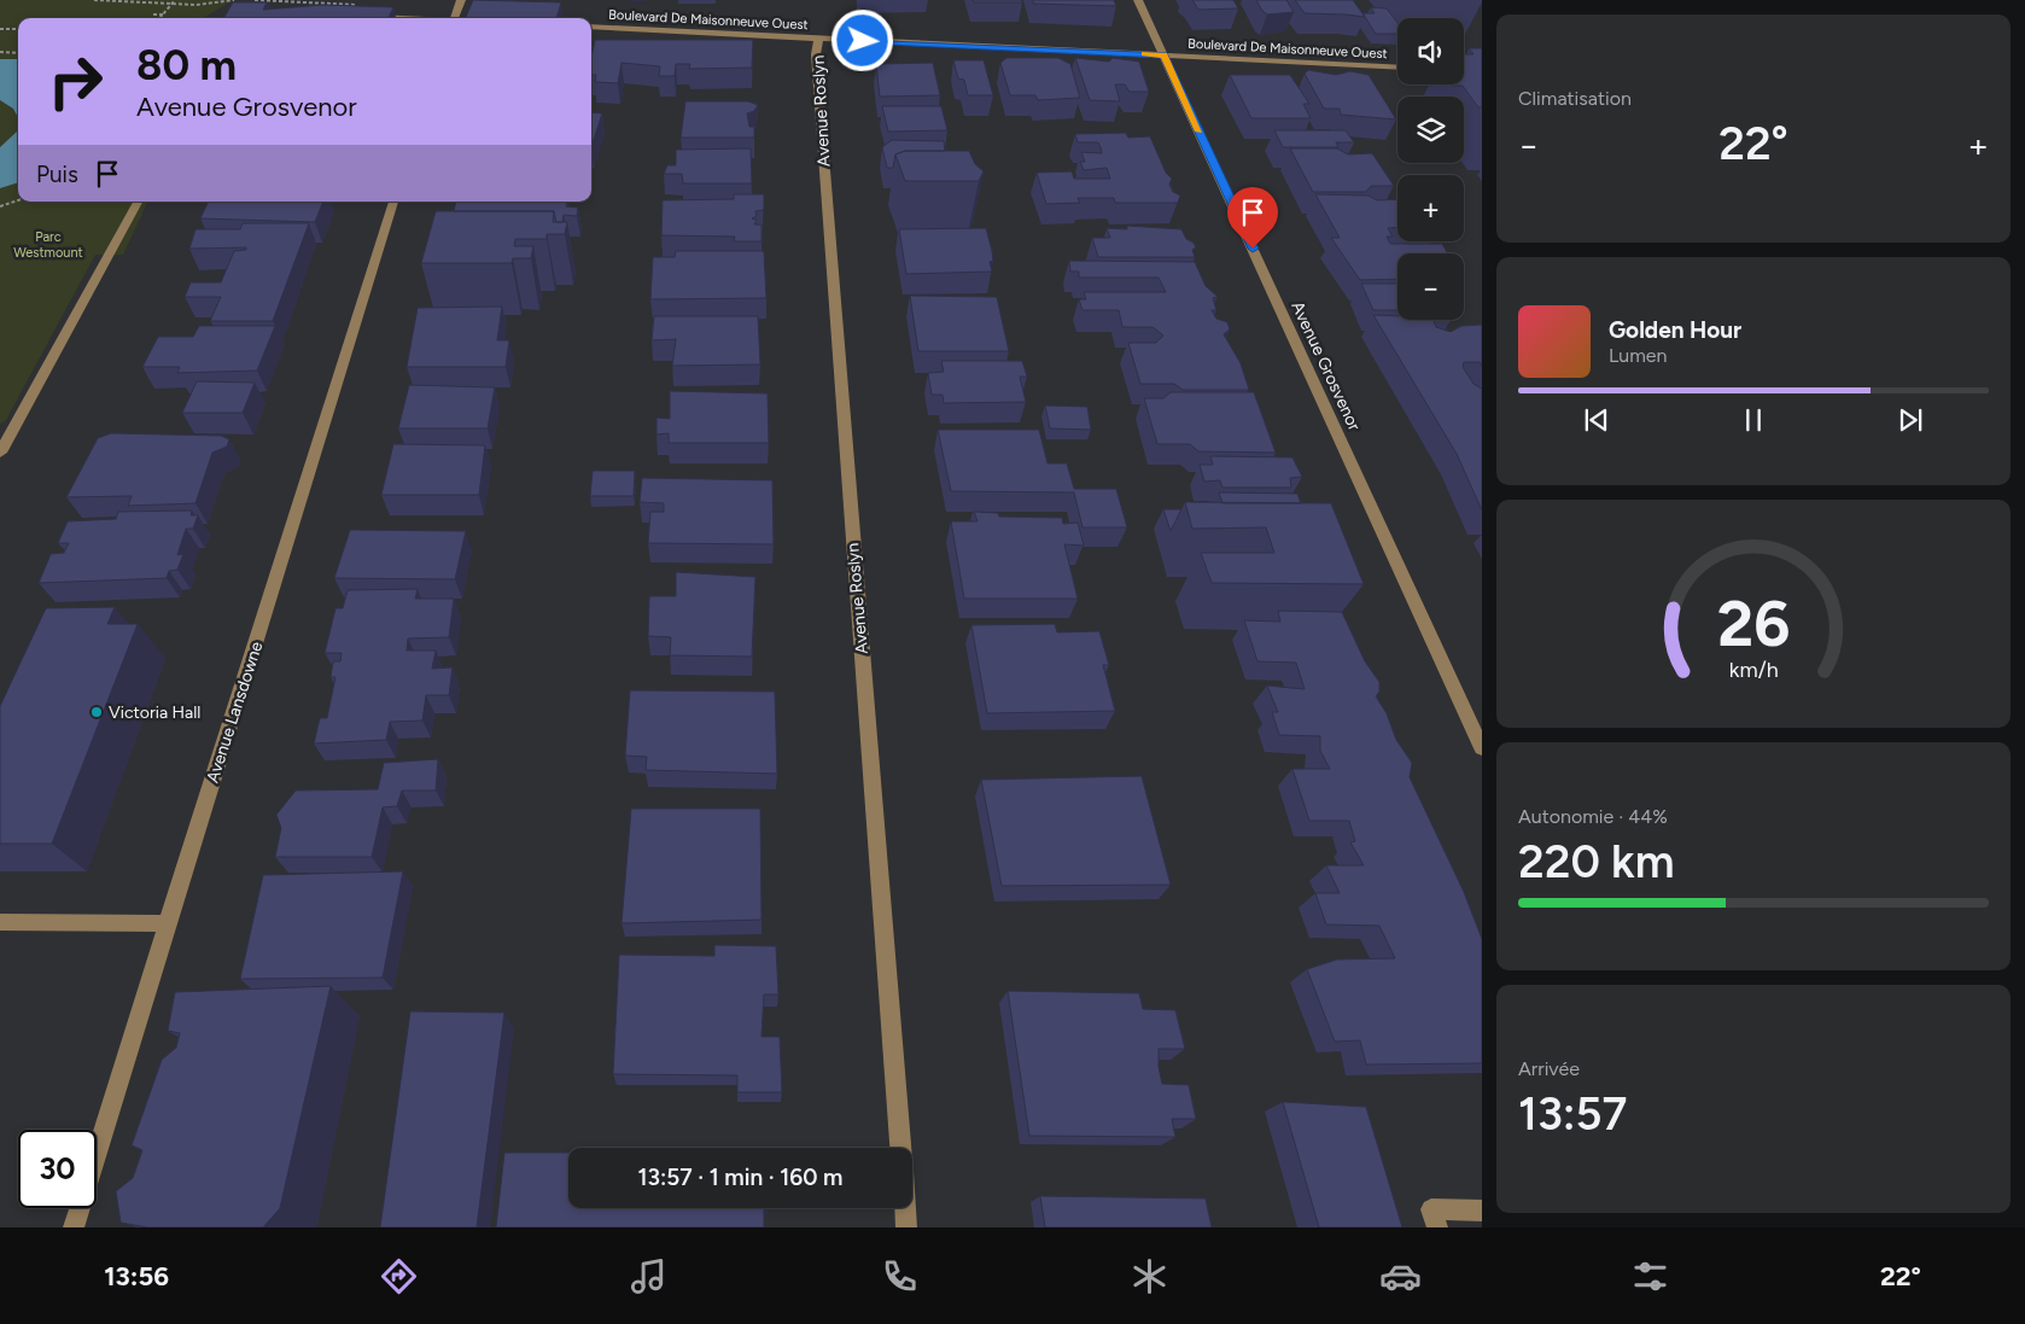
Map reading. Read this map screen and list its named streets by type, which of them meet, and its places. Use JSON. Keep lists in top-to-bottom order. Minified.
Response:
{"streets":{"street":["Boulevard De Maisonneuve Ouest","Avenue Roslyn","Avenue Grosvenor","Avenue Lansdowne"]},"crossings":[["Boulevard De Maisonneuve Ouest","Avenue Roslyn"],["Boulevard De Maisonneuve Ouest","Avenue Grosvenor"]],"parks":["Parc Westmount"],"places":["Victoria Hall"],"page":{"tile":["Climatisation",["Autonomie · 44%","220 km"],["Arrivée","13:57"]],"map_buttons":["+","−"],"turn":["80 m","Avenue Grosvenor"],"heat":["−","22°","+"],"then":"Puis","song":["Golden Hour","Lumen"],"limit":"30","trip":"13:57 · 1 min · 160 m","tabs":["13:56","22°"],"gauge":["26","km/h"]}}
